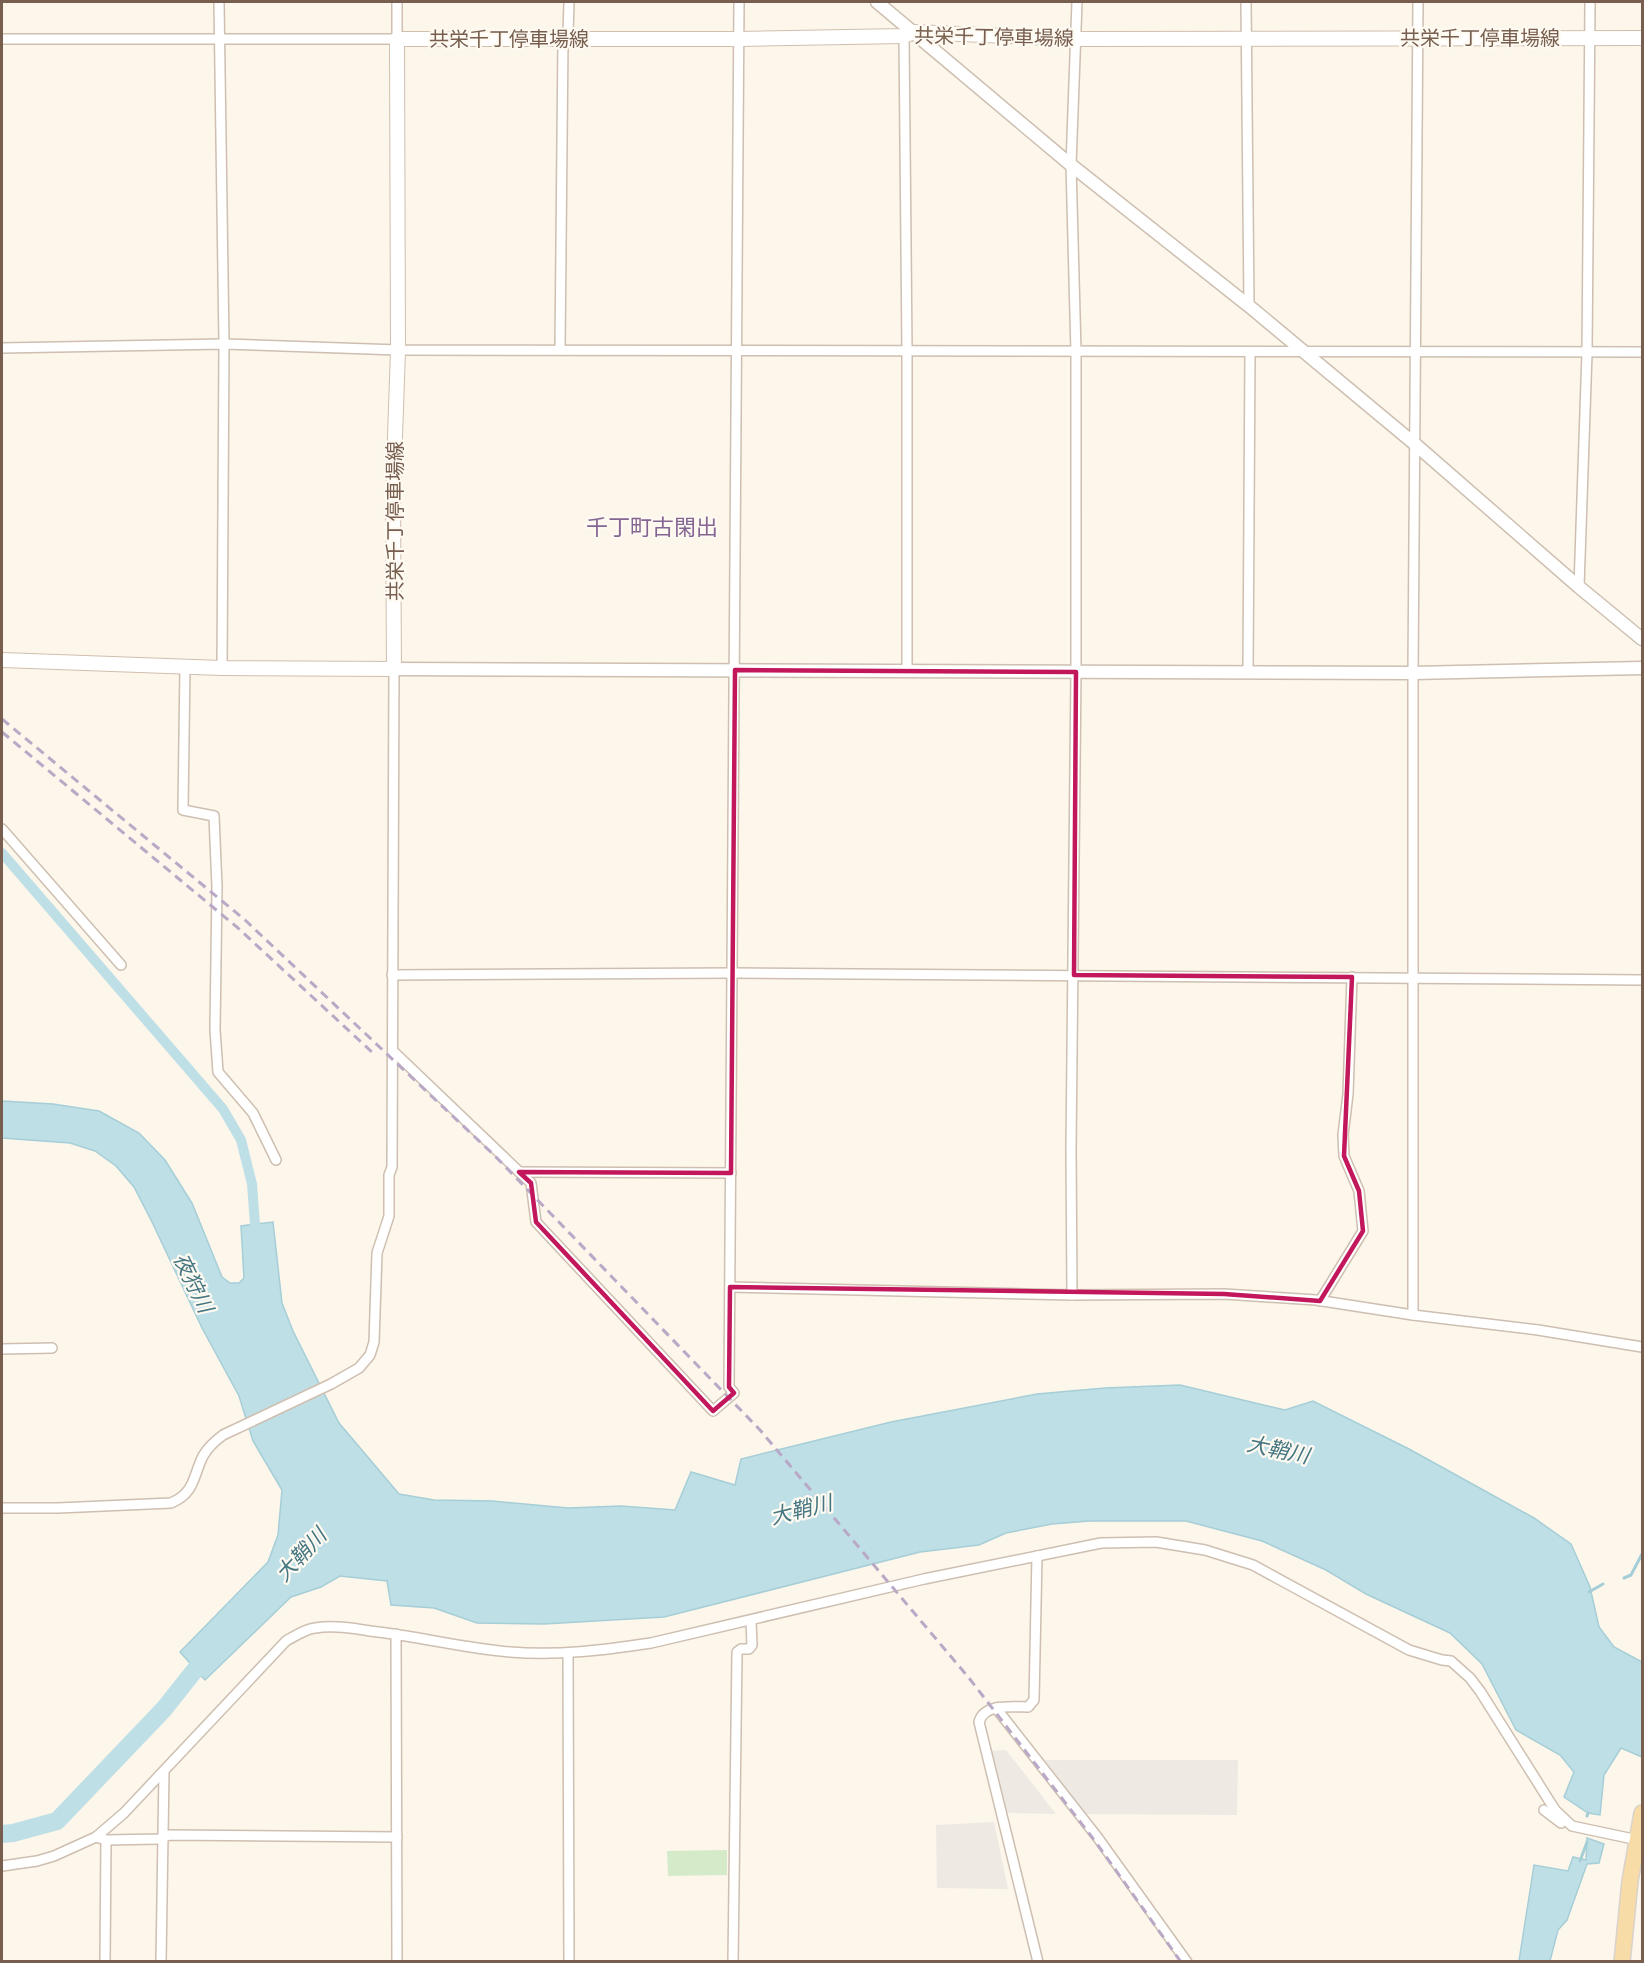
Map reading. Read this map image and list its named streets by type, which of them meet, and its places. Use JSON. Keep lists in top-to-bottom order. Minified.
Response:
{"streets":{"main road":["共栄千丁停車場線"]},"districts":["千丁町古閑出"],"water":["夜狩川","大鞘川"]}
